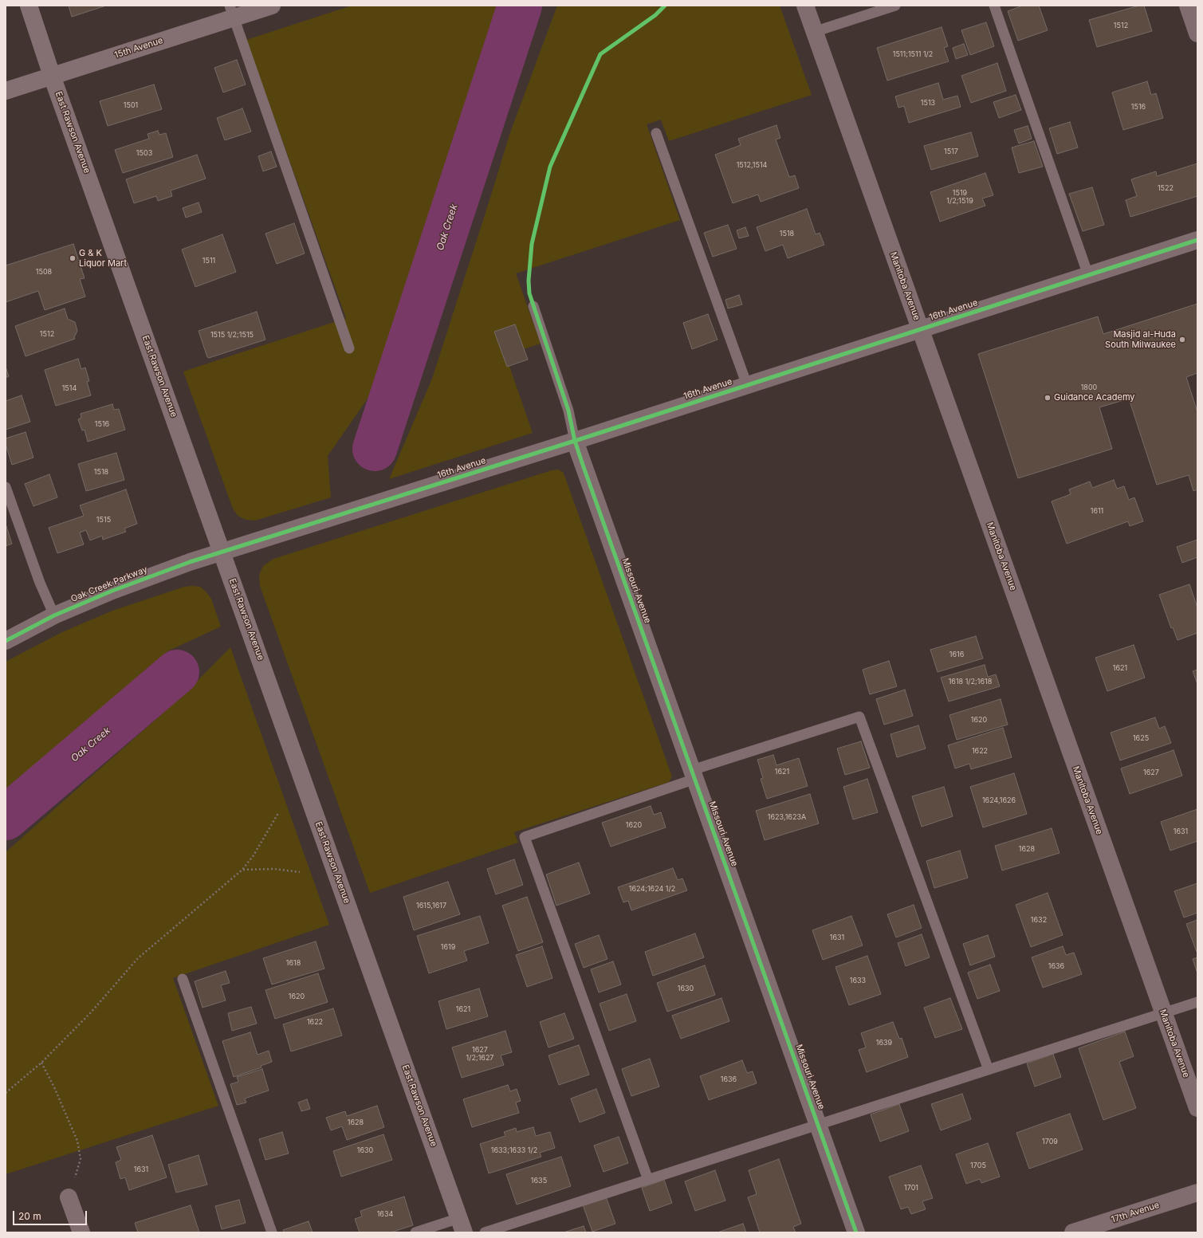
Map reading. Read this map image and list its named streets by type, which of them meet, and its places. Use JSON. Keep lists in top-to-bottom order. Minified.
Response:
{"streets":{"main road":["15th Avenue","East Rawson Avenue"],"street":["Manitoba Avenue","16th Avenue","Oak Creek Parkway","Missouri Avenue","17th Avenue"]},"crossings":[["15th Avenue","East Rawson Avenue"],["East Rawson Avenue","16th Avenue"],["East Rawson Avenue","Oak Creek Parkway"],["Manitoba Avenue","16th Avenue"],["16th Avenue","Oak Creek Parkway"],["16th Avenue","Missouri Avenue"]],"water":["Oak Creek"],"places":["G & K Liquor Mart","Masjid al-Huda South Milwaukee","Guidance Academy"],"house_numbers":["1512","1511;1511 1/2","1513","1501","1516","1517","1503","1512,1514","1522","1519 1/2;1519","1518","1511","1508","1512","1515 1/2;1515","1800","1514","1516","1518","1611","1515","1616","1621","1618 1/2;1618","1620","1625","1622","1621","1627","1624,1626","1623,1623A","1620","1631","1628","1624;1624 1/2","1615,1617","1632","1631","1619","1618","1636","1633","1630","1620","1621","1622","1639","1627 1/2;1627","1636","1628","1709","1630","1633;1633 1/2","1705","1631","1635","1701","1634"],"scale_bar":"20 m"}
